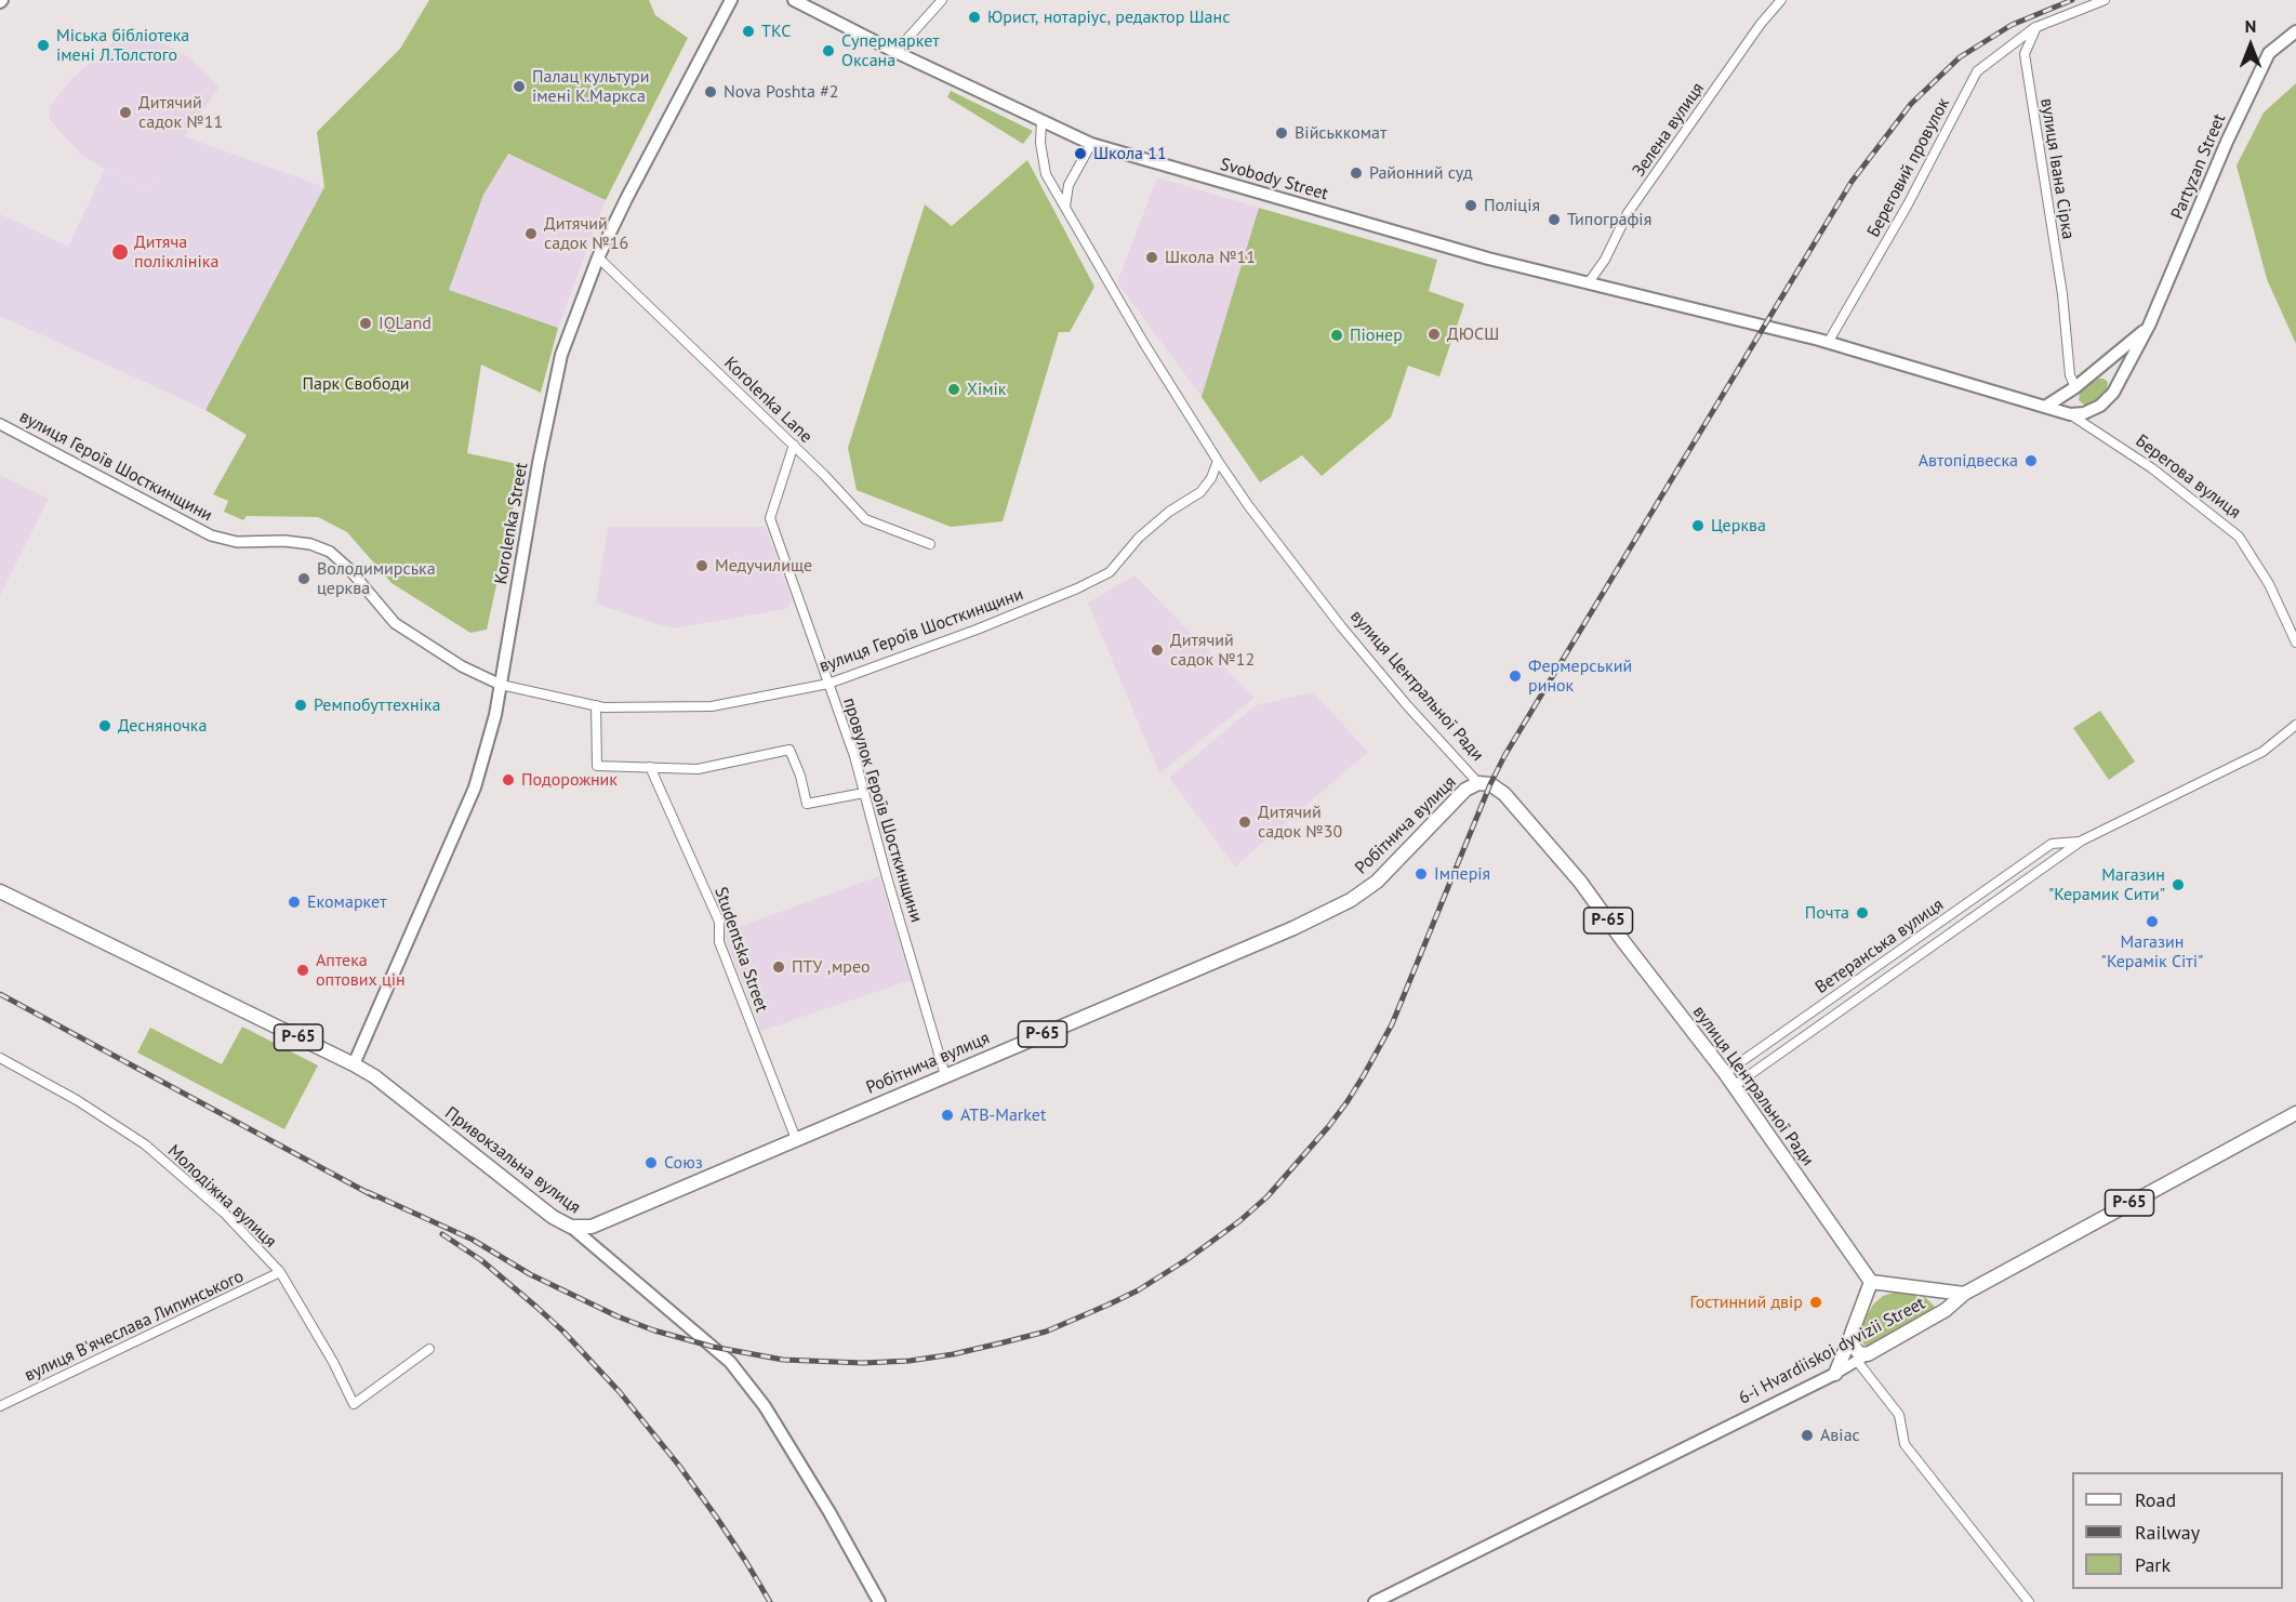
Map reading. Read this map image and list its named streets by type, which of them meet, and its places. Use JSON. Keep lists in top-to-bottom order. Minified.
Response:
{"streets":{"main road":["Partyzan Street","Svobody Street","Берегова вулиця","Korolenka Street","вулиця Центральної Ради","Робітнича вулиця","Р-65","Привокзальна вулиця","6-i Hvardiiskoi dyvizii Street"],"street":["Зелена вулиця","Береговий провулок","вулиця Івана Сірка","Korolenka Lane","вулиця Героїв Шосткинщини","провулок Героїв Шосткинщини","Ветеранська вулиця","Studentska Street","Молодіжна вулиця","вулиця В'ячеслава Липинського"]},"crossings":[["Зелена вулиця","Svobody Street"],["Береговий провулок","вулиця Івана Сірка"],["Береговий провулок","Берегова вулиця"],["Svobody Street","Берегова вулиця"],["Svobody Street","вулиця Центральної Ради"],["Korolenka Lane","Korolenka Street"],["Korolenka Lane","провулок Героїв Шосткинщини"],["вулиця Героїв Шосткинщини","Korolenka Street"],["вулиця Героїв Шосткинщини","вулиця Центральної Ради"],["вулиця Героїв Шосткинщини","провулок Героїв Шосткинщини"],["Korolenka Street","Привокзальна вулиця"],["вулиця Центральної Ради","Робітнича вулиця"],["вулиця Центральної Ради","Ветеранська вулиця"],["провулок Героїв Шосткинщини","Робітнича вулиця"],["Робітнича вулиця","Studentska Street"],["Робітнича вулиця","Привокзальна вулиця"],["Молодіжна вулиця","вулиця В'ячеслава Липинського"]],"parks":["Парк Свободи"],"places":["Юрист, нотаріус, редактор Шанс","ТКС","Міська бібліотека імені Л.Толстого","Супермаркет Оксана","Палац культури імені К.Маркса","Nova Poshta #2","Дитячий садок №11","Військкомат","Школа 11","Районний суд","Поліція","Типографія","Дитячий садок №16","Дитяча поліклініка","Школа №11","IQLand","ДЮСШ","Піонер","Хімік","Автопідвеска","Церква","Медучилище","Володимирська церква","Дитячий садок №12","Фермерський ринок","Ремпобуттехніка","Десняночка","Подорожник","Дитячий садок №30","Імперія","Магазин \"Керамик Сити\"","Екомаркет","Почта","Магазин \"Керамік Сіті\"","ПТУ ,мрео","Аптека оптових цін","ATB-Market","Союз","Гостинний двір","Авіас"],"legend":["Road","Railway","Park"],"north":"top"}
